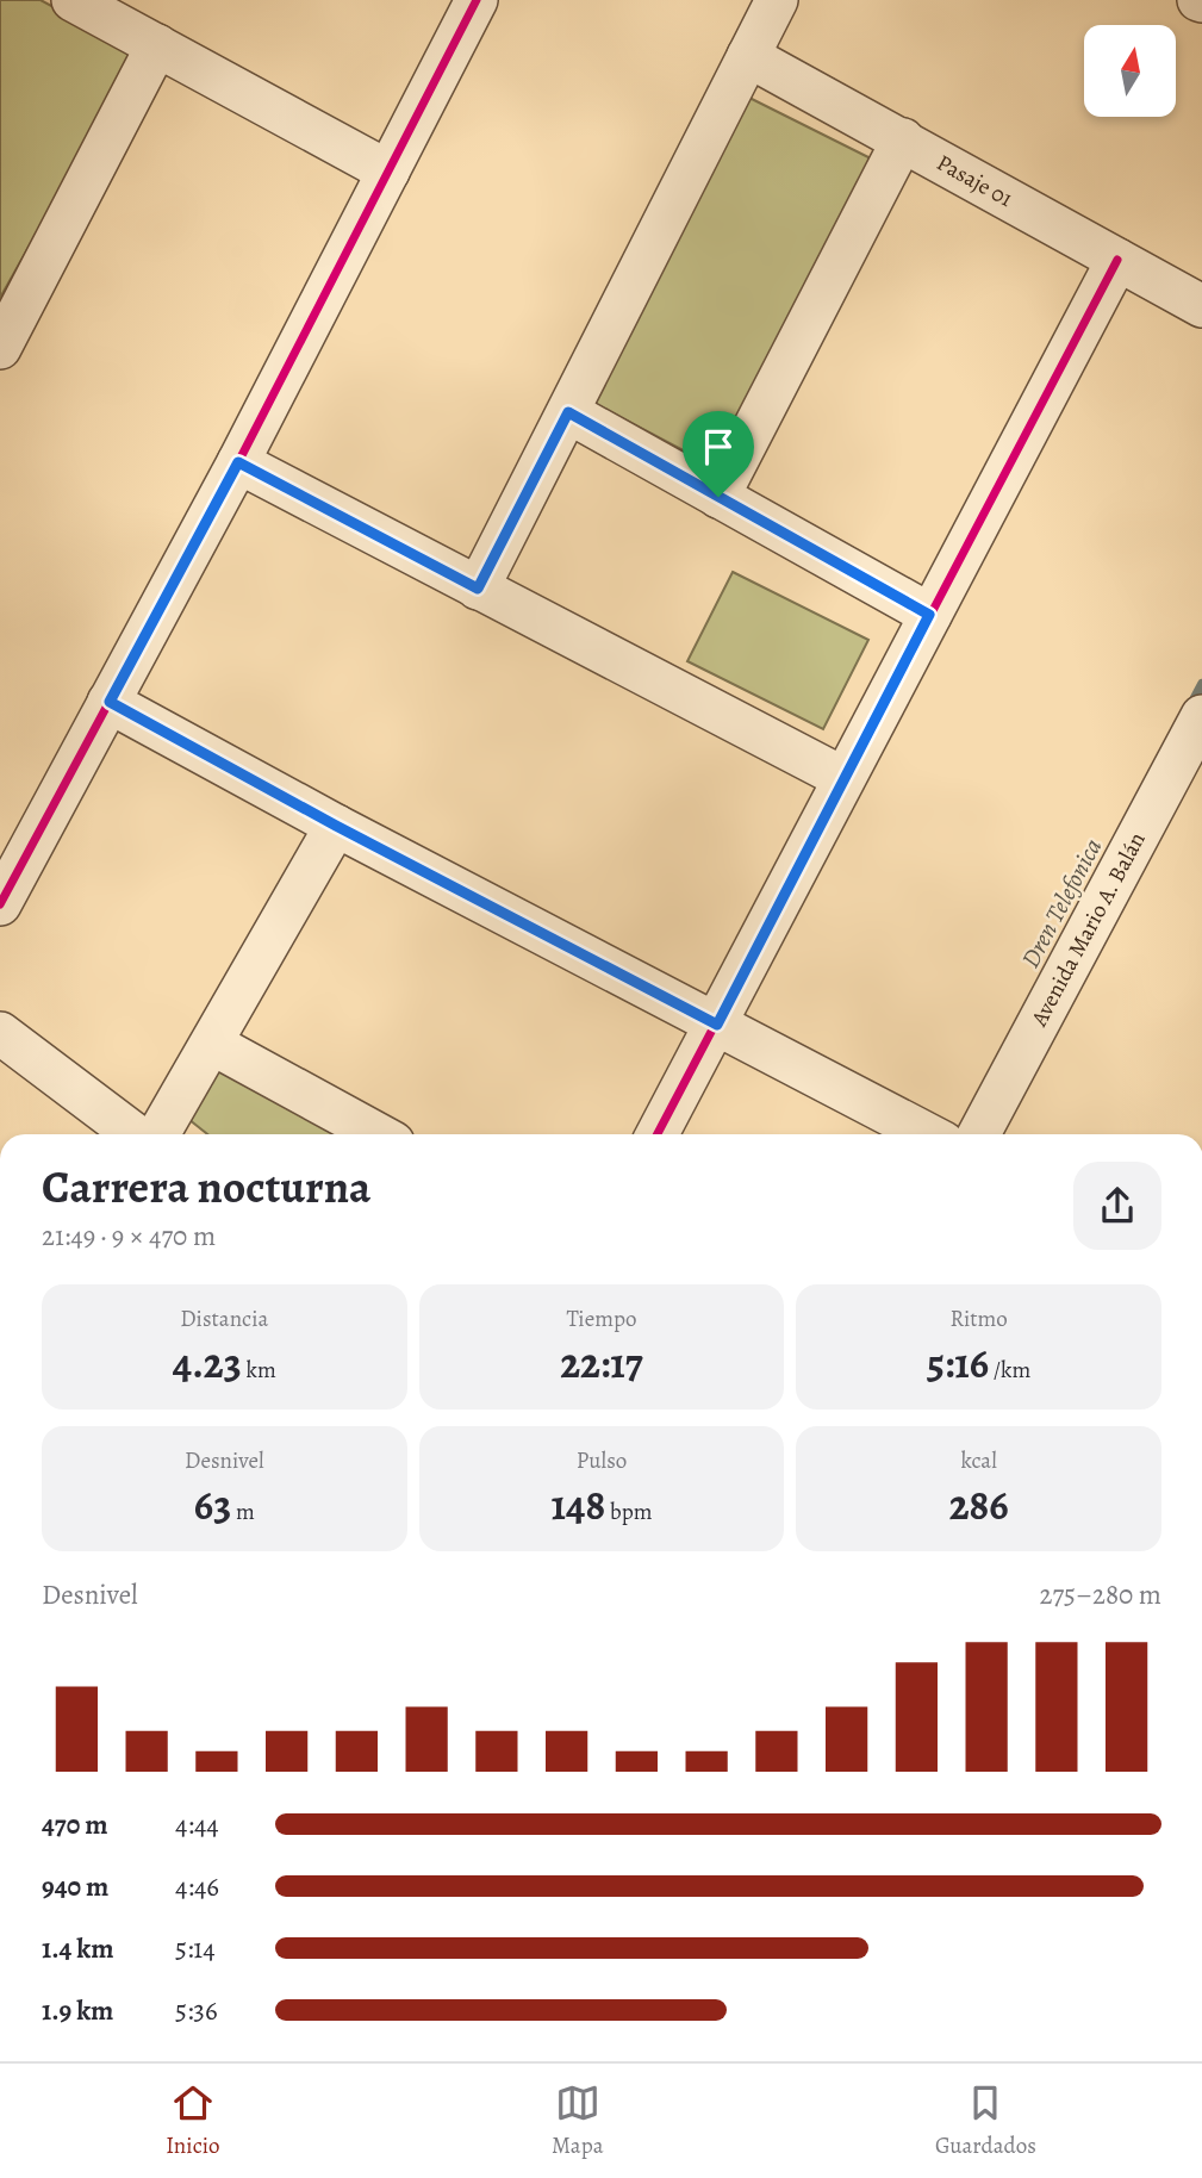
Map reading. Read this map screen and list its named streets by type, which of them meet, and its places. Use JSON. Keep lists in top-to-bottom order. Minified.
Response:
{"streets":{"street":["Pasaje 01","Avenida Mario A. Balán"]},"water":["Dren Telefonica"],"north":"top","page":{"heading":["Carrera nocturna","21:49 · 9 × 470 m"],"stats":[["Distancia","4.23 km"],["Tiempo","22:17"],["Ritmo","5:16 /km"],["Desnivel","63 m"],["Pulso","148 bpm"],["kcal","286"]],"chart":["Desnivel","275–280 m"],"list":[{"name":"470 m","note":"4:44"},{"name":"940 m","note":"4:46"},{"name":"1.4 km","note":"5:14"},{"name":"1.9 km","note":"5:36"}],"tabs":["Inicio","Mapa","Guardados"]}}
